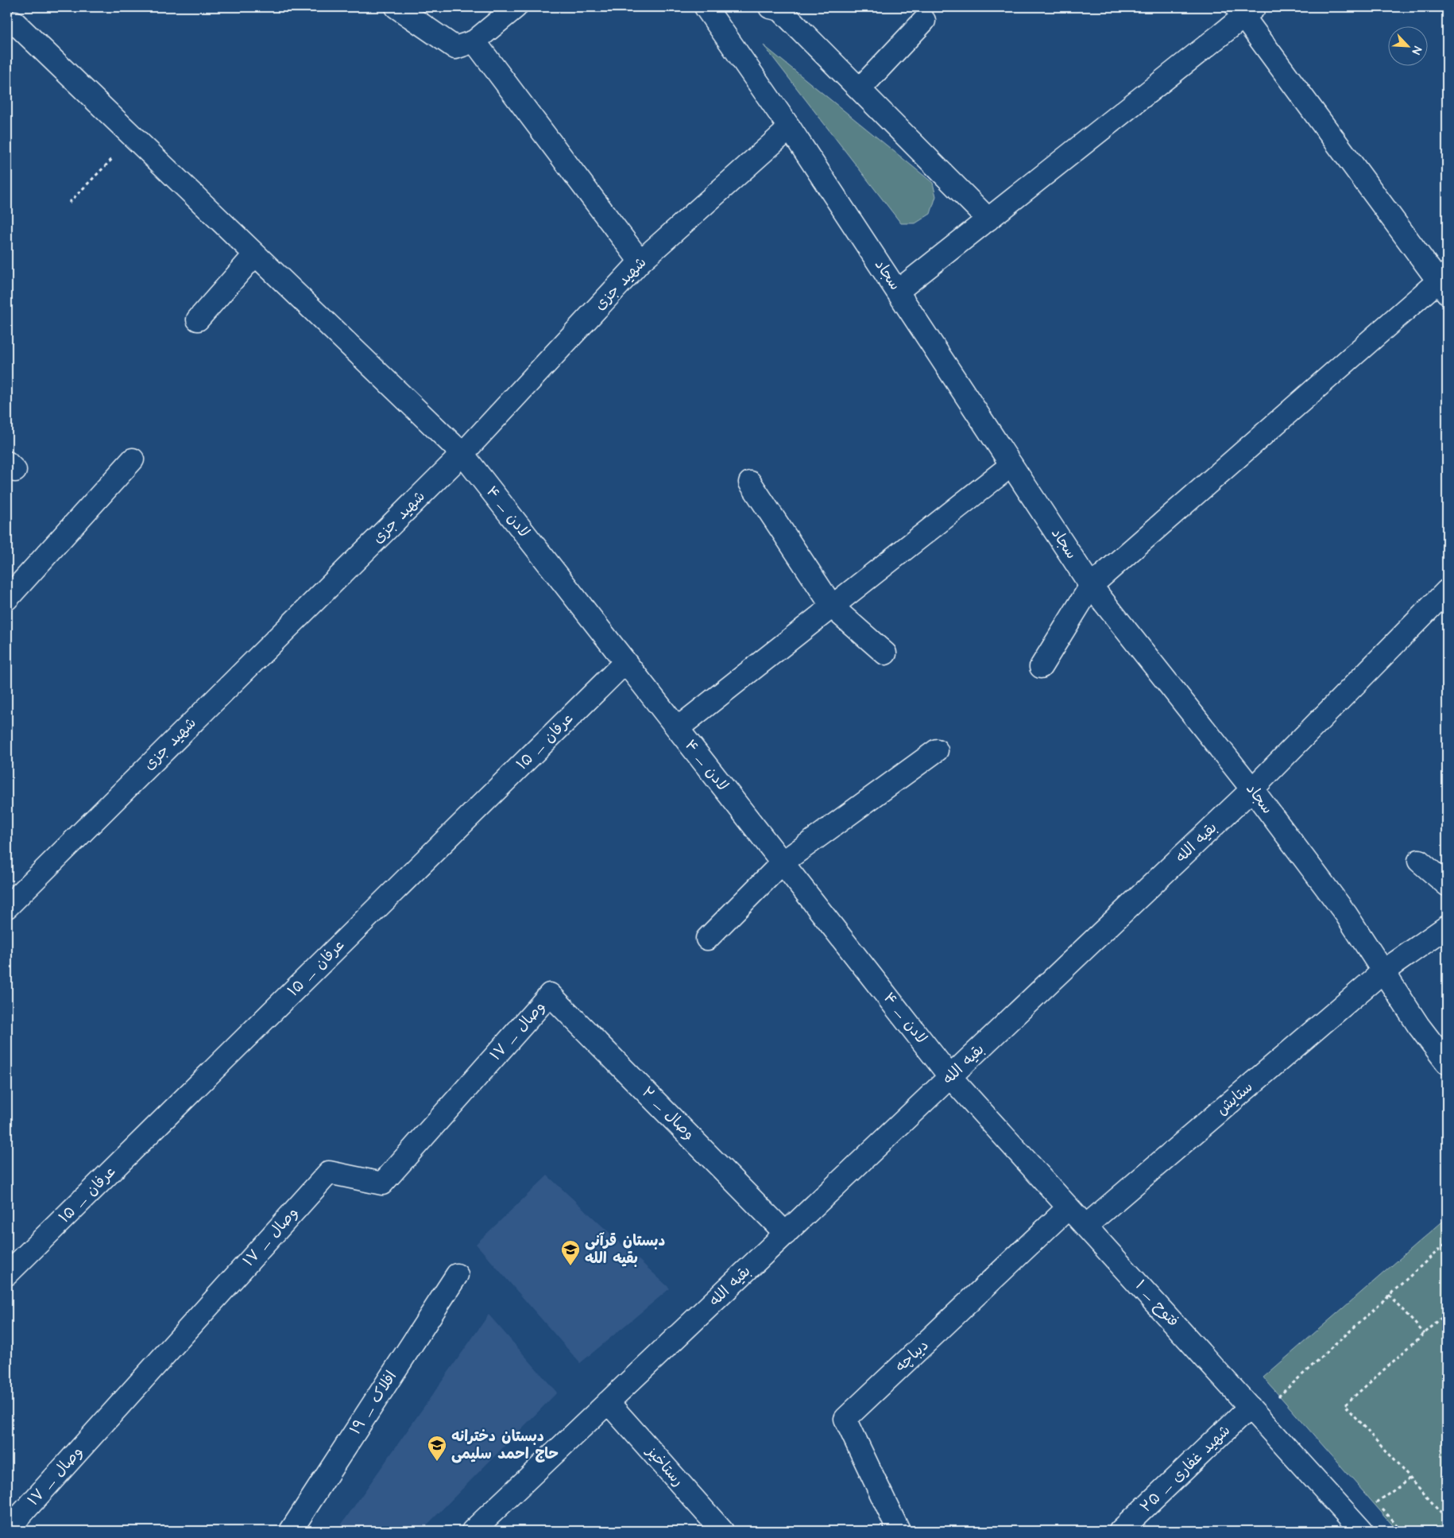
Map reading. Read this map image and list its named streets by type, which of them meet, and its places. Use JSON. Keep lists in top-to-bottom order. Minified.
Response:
{"streets":{"street":["سجاد","شهید جزی","لادن _ ۴","عرفان _ ۱۵","بقیه الله","وصال _ ۱۷","ستایش","وصال _ ۲","فتوح _ ۱","دیباچه","افلاک _ ۱۹","رستاخیز","شهید غفاری _ ۲۵"]},"crossings":[["سجاد","شهید جزی"],["سجاد","بقیه الله"],["سجاد","ستایش"],["شهید جزی","لادن _ ۴"],["لادن _ ۴","عرفان _ ۱۵"],["لادن _ ۴","بقیه الله"],["لادن _ ۴","فتوح _ ۱"],["بقیه الله","وصال _ ۲"],["بقیه الله","فتوح _ ۱"],["بقیه الله","رستاخیز"],["وصال _ ۱۷","وصال _ ۲"],["ستایش","فتوح _ ۱"],["فتوح _ ۱","دیباچه"],["فتوح _ ۱","شهید غفاری _ ۲۵"]],"places":{"school or university":["دبستان قرآنی بقیه الله","دبستان دخترانه حاج احمد سلیمی"]},"north":"bottom right"}
